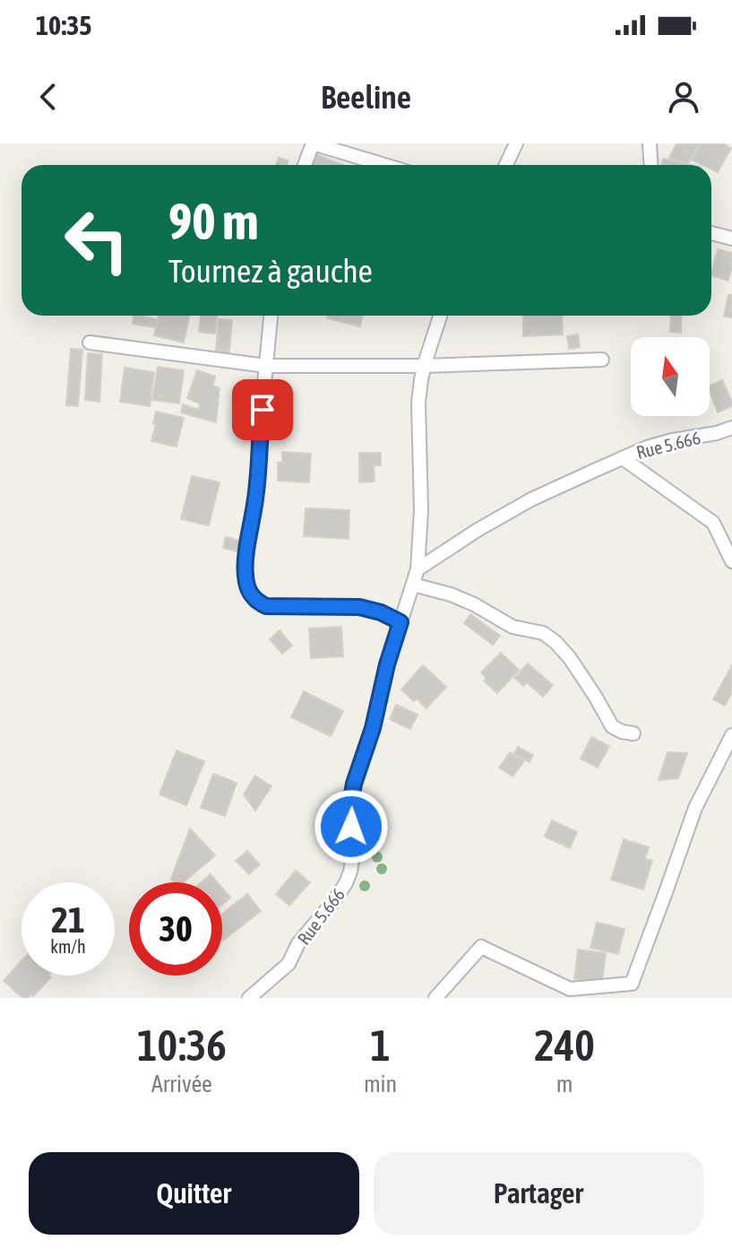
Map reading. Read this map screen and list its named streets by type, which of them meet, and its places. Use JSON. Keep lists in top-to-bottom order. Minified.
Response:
{"streets":{"street":["Rue 5.666"]},"north":"top","page":{"status":"10:35","header":"Beeline","turn":["90 m","Tournez à gauche"],"speed":"21 km/h","limit":"30","eta":["10:36","Arrivée","1","min","240","m"],"buttons":["Quitter","Partager"]}}
